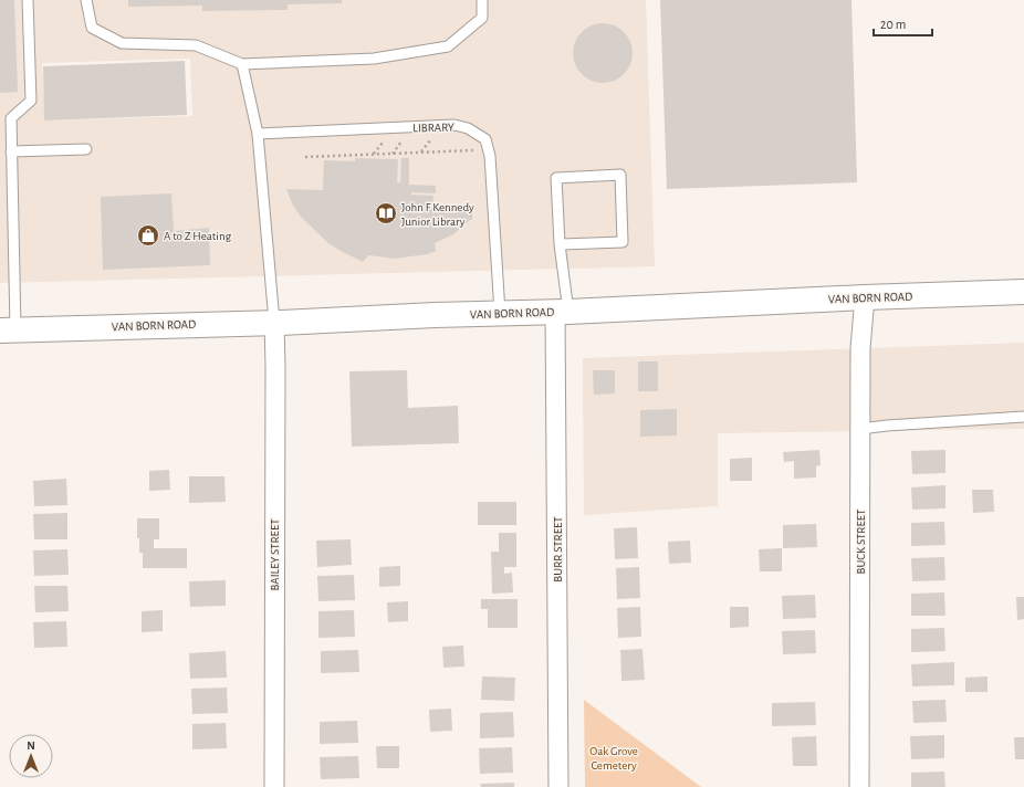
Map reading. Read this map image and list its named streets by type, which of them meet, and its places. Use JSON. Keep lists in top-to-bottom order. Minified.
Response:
{"streets":{"main road":["VAN BORN ROAD"],"street":["BUCK STREET","BURR STREET","BAILEY STREET"],"lane":["LIBRARY"]},"crossings":[["LIBRARY","VAN BORN ROAD"],["VAN BORN ROAD","BUCK STREET"],["VAN BORN ROAD","BURR STREET"],["VAN BORN ROAD","BAILEY STREET"]],"parks":["Oak Grove Cemetery"],"places":{"library":["John F Kennedy Junior Library"],"shop":["A to Z Heating"]},"scale_bar":"20 m","north":"top"}
